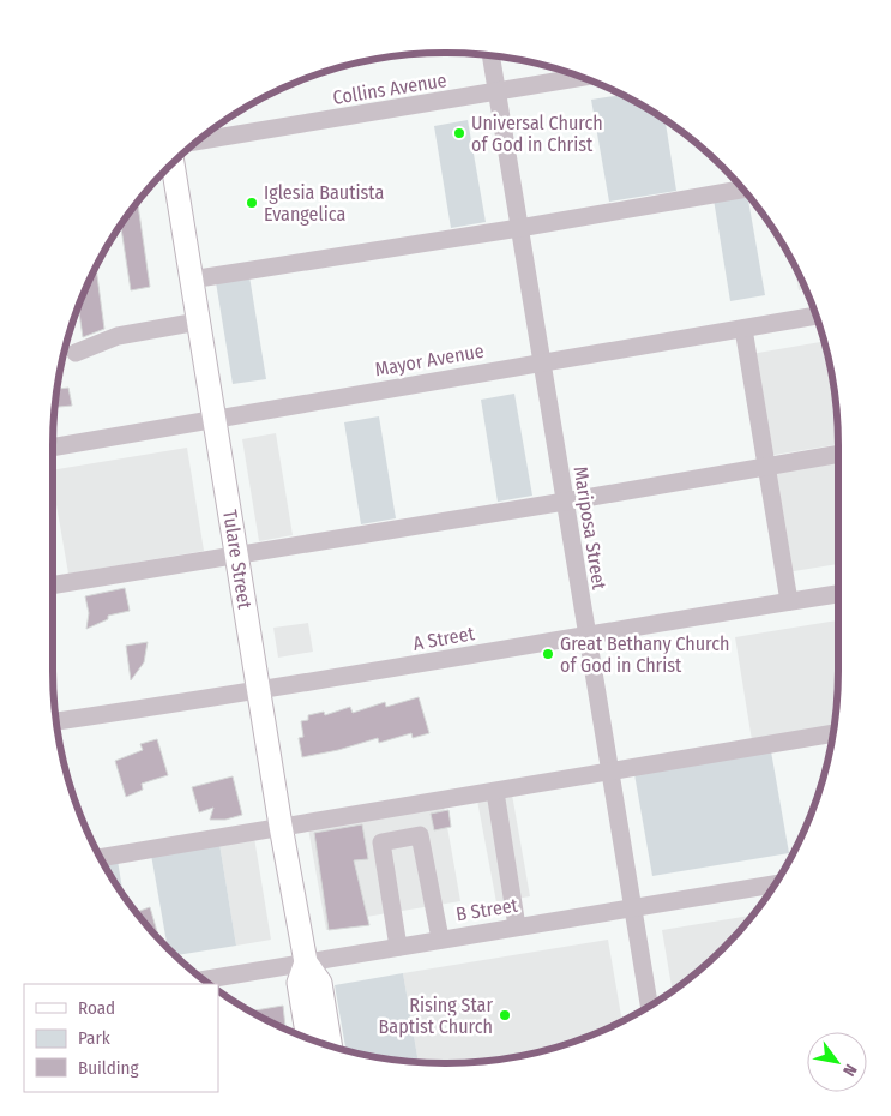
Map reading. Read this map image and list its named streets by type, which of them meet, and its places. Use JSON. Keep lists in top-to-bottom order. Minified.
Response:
{"streets":{"main road":["Tulare Street"],"street":["Collins Avenue","Mayor Avenue","Mariposa Street","A Street","B Street"]},"crossings":[["Collins Avenue","Mariposa Street"],["Mayor Avenue","Mariposa Street"],["Mayor Avenue","Tulare Street"],["Mariposa Street","A Street"],["Mariposa Street","B Street"],["Tulare Street","A Street"],["Tulare Street","B Street"]],"places":["Universal Church of God in Christ","Iglesia Bautista Evangelica","Great Bethany Church of God in Christ","Rising Star Baptist Church"],"legend":["Road","Park","Building"],"north":"bottom right"}
